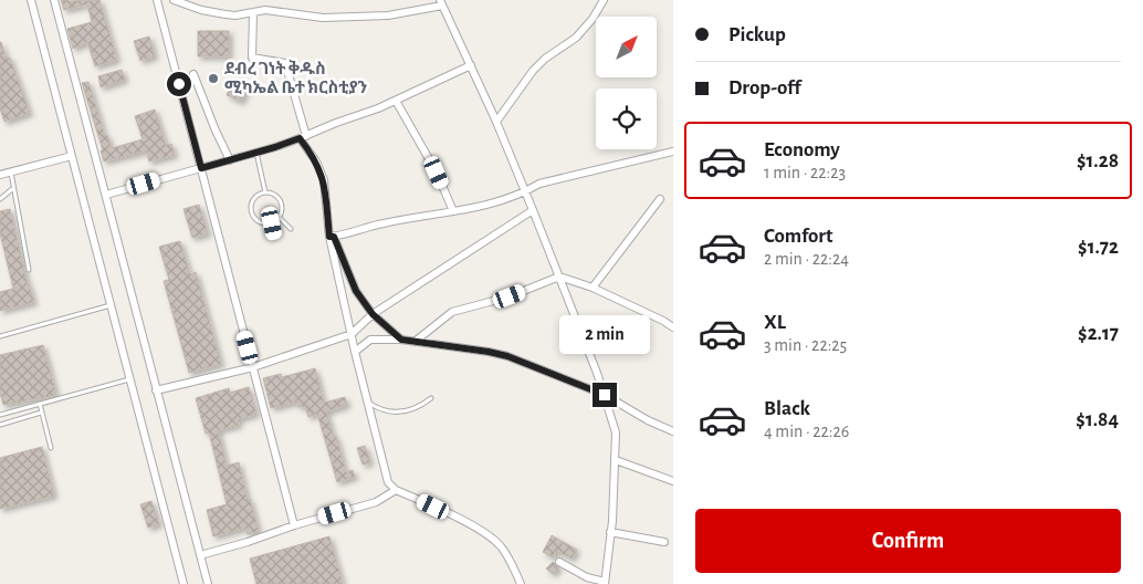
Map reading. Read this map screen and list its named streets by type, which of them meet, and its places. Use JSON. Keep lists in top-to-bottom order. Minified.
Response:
{"places":["ደብረ ገነት ቅዱስ ሚካኤል ቤተ ክርስቲያን"],"north":"top right","page":{"banner":["Pickup","Drop-off"],"list":[{"name":"Economy","note":"1 min · 22:23","value":"$1.28"},{"name":"Comfort","note":"2 min · 22:24","value":"$1.72"},{"name":"XL","note":"3 min · 22:25","value":"$2.17"},{"name":"Black","note":"4 min · 22:26","value":"$1.84"}],"bubble":"2 min","buttons":"Confirm"}}
